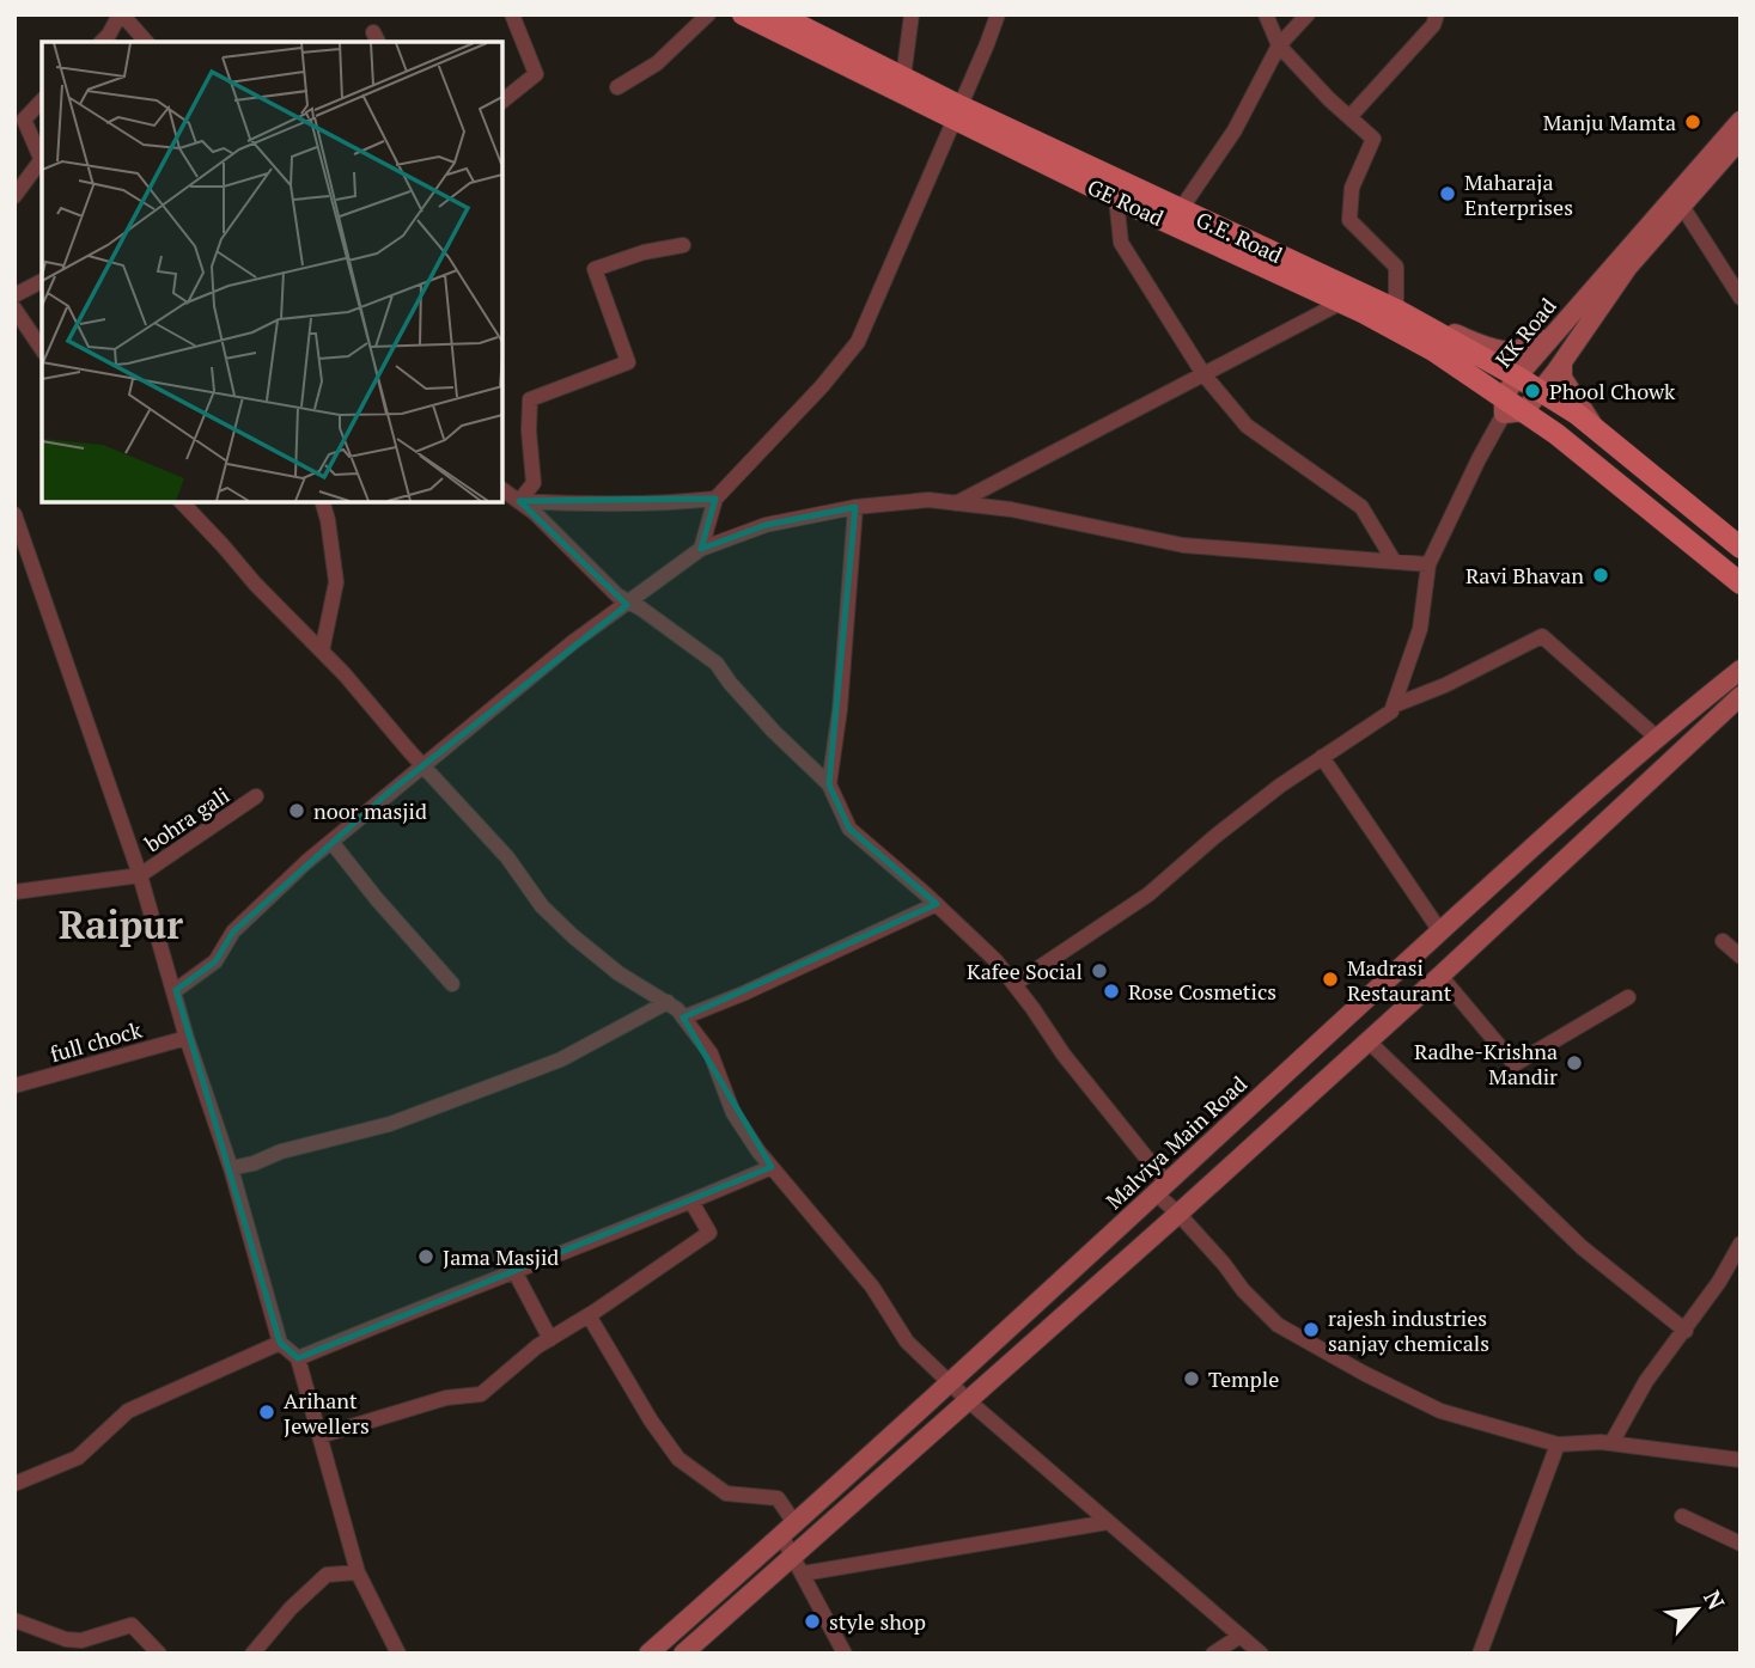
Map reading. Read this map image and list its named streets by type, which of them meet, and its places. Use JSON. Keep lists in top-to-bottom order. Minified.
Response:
{"streets":{"main road":["GE Road","G.E. Road"],"street":["KK Road","bohra gali","full chock","Malviya Main Road"]},"crossings":[["GE Road","G.E. Road"],["GE Road","KK Road"],["G.E. Road","KK Road"]],"districts":["Raipur"],"places":["Manju Mamta","Maharaja Enterprises","Phool Chowk","Ravi Bhavan","noor masjid","Kafee Social","Madrasi Restaurant","Rose Cosmetics","Radhe-Krishna Mandir","Jama Masjid","rajesh industries sanjay chemicals","Temple","Arihant Jewellers","style shop"],"north":"top right"}
